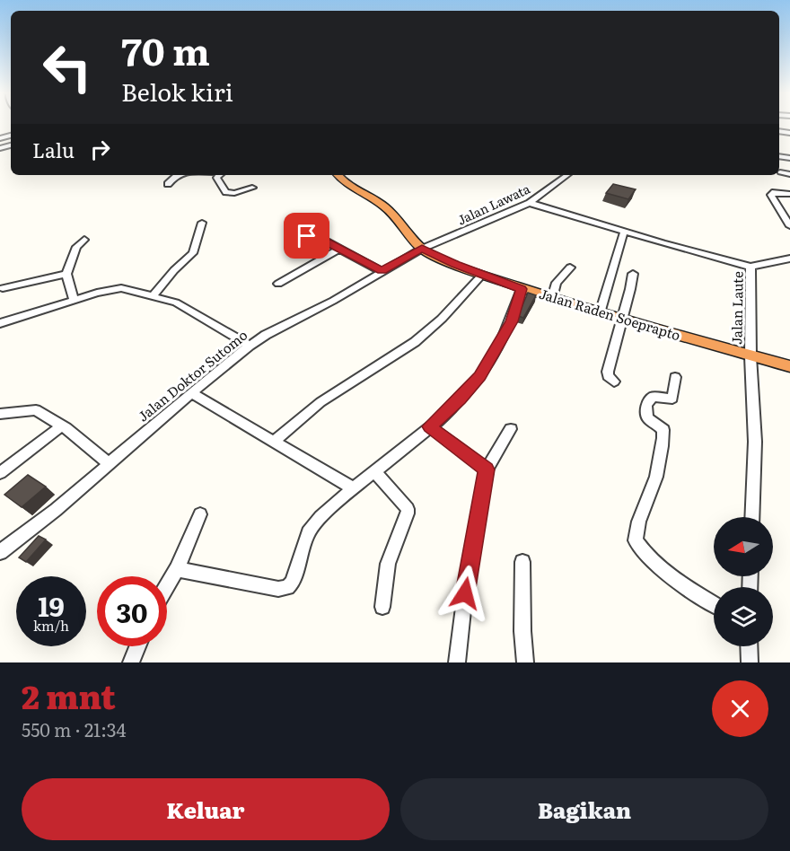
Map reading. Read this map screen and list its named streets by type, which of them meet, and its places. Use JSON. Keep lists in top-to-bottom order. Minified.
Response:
{"streets":{"highway":["Jalan Raden Soeprapto"],"street":["Jalan Lawata","Jalan Laute","Jalan Doktor Sutomo"]},"crossings":[["Jalan Lawata","Jalan Raden Soeprapto"],["Jalan Lawata","Jalan Doktor Sutomo"],["Jalan Laute","Jalan Raden Soeprapto"],["Jalan Raden Soeprapto","Jalan Doktor Sutomo"]],"north":"left","page":{"turn":["70 m","Belok kiri"],"then":"Lalu","speed":"19 km/h","limit":"30","heading":["2 mnt","550 m · 21:34"],"buttons":["Keluar","Bagikan"]}}
